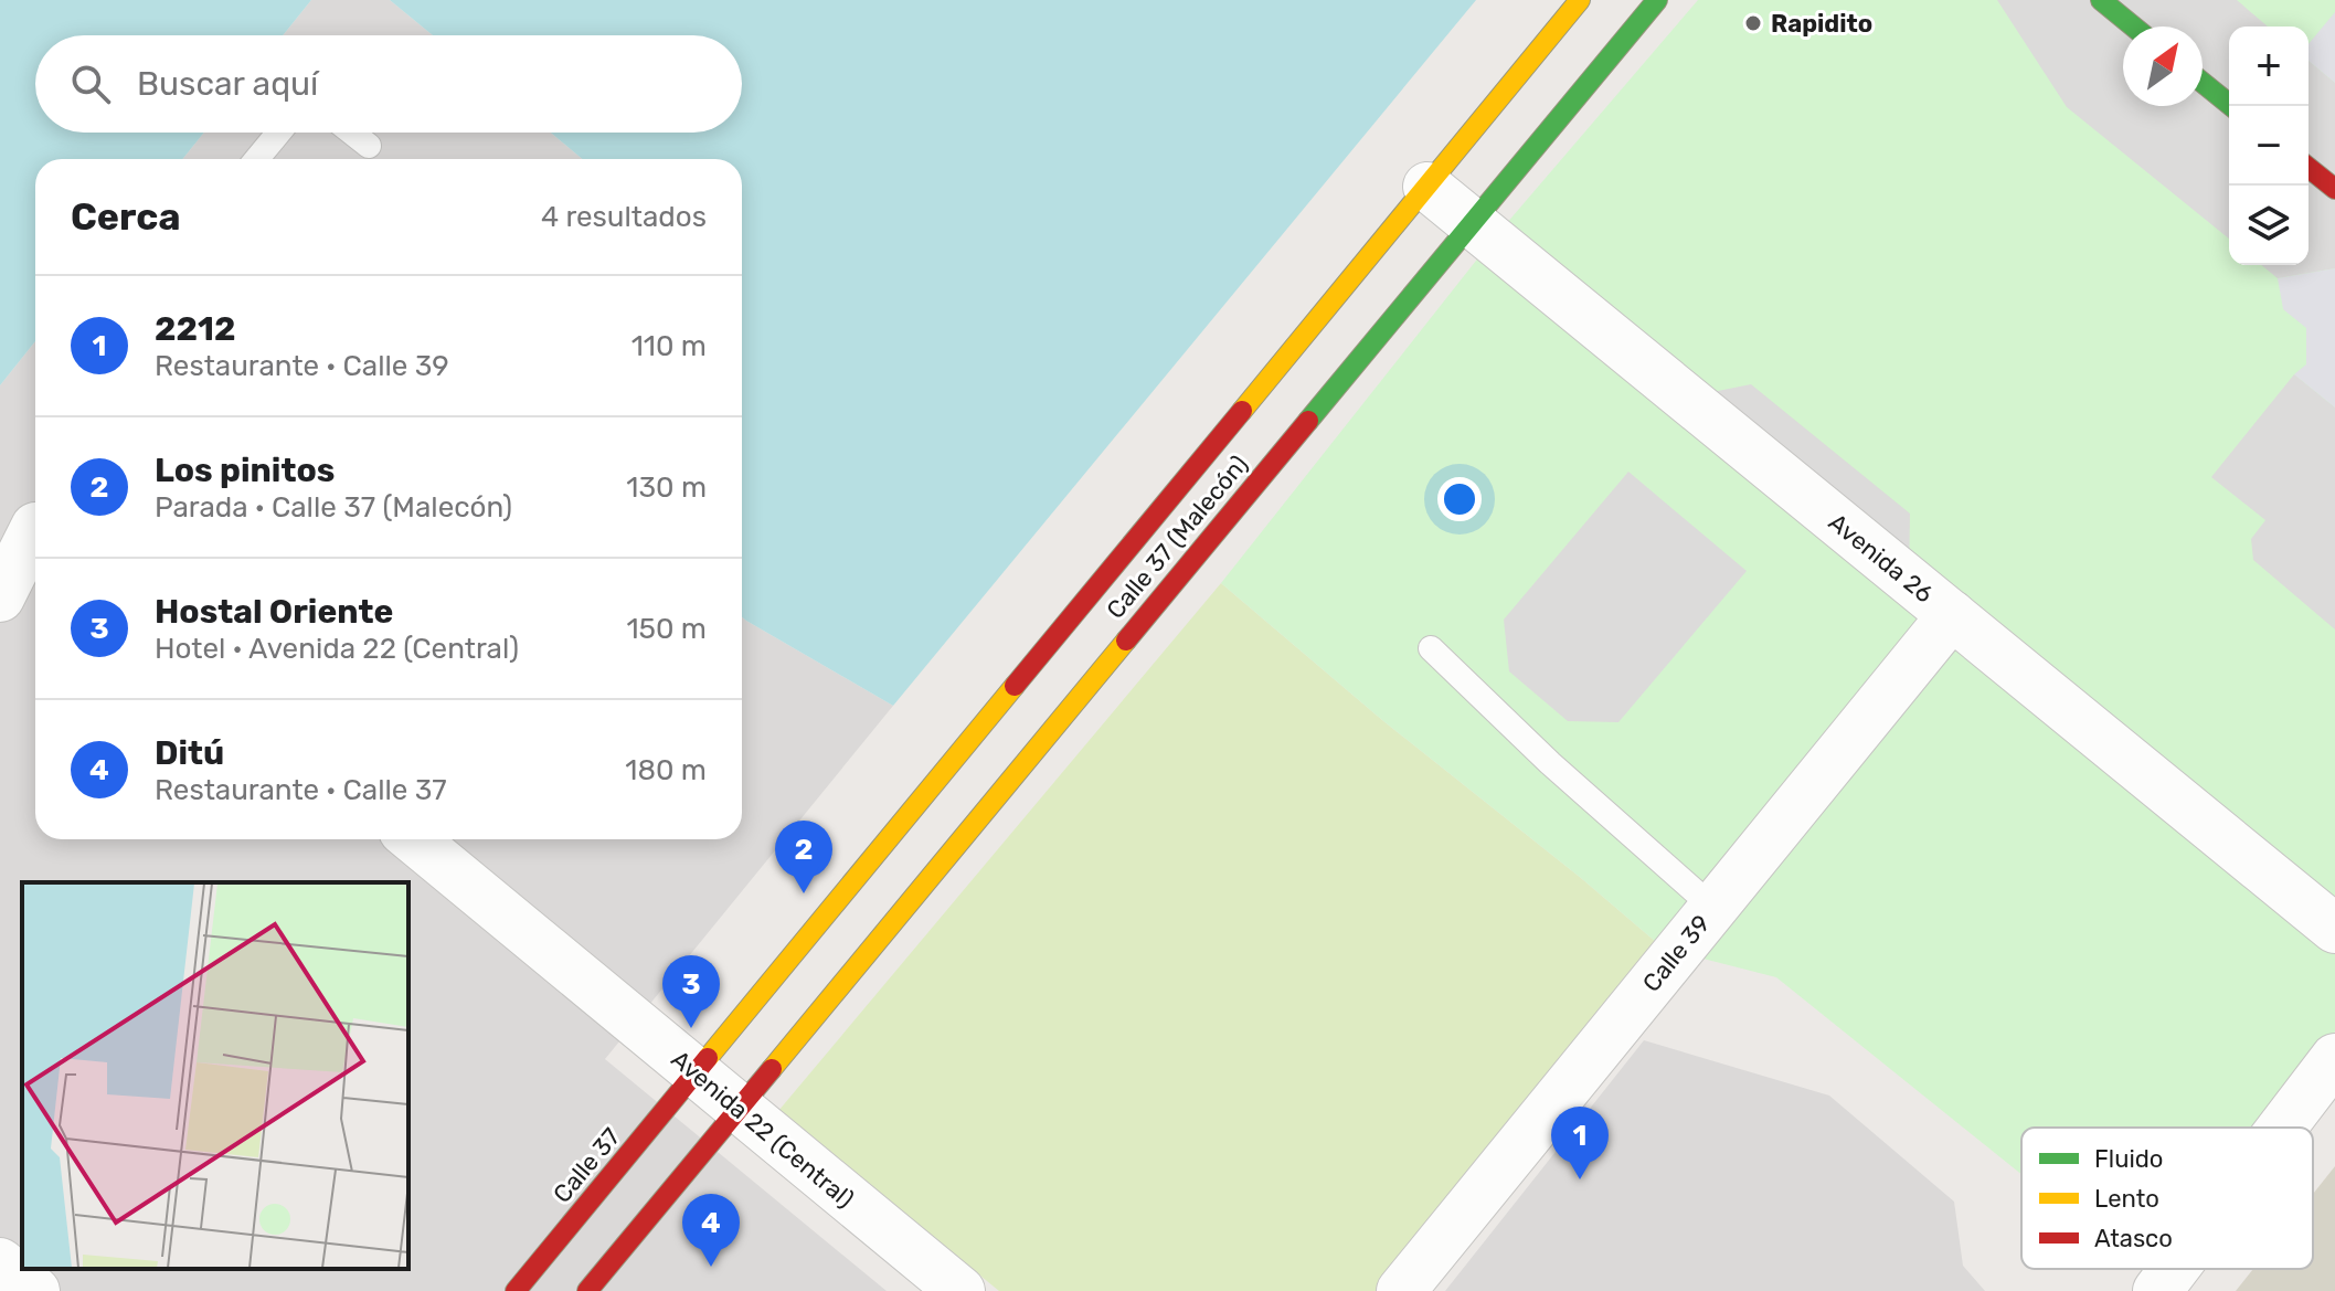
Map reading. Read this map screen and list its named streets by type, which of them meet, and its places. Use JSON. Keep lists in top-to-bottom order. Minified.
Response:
{"streets":{"main road":["Calle 37 (Malecón)","Calle 37"],"street":["Avenida 26","Calle 39","Avenida 22 (Central)"]},"crossings":[["Calle 37 (Malecón)","Avenida 26"],["Calle 37 (Malecón)","Avenida 22 (Central)"],["Calle 37 (Malecón)","Calle 37"],["Avenida 26","Calle 39"],["Avenida 22 (Central)","Calle 37"]],"places":["Rapidito"],"legend":["Fluido","Lento","Atasco"],"north":"top right","page":{"map_buttons":["+","−"],"search":"Buscar aquí","heading":["Cerca","4 resultados"],"list":[{"mark":"1","name":"2212","note":"Restaurante · Calle 39","value":"110 m"},{"mark":"2","name":"Los pinitos","note":"Parada · Calle 37 (Malecón)","value":"130 m"},{"mark":"3","name":"Hostal Oriente","note":"Hotel · Avenida 22 (Central)","value":"150 m"},{"mark":"4","name":"Ditú","note":"Restaurante · Calle 37","value":"180 m"}],"pins":["2","3","1","4"]}}
